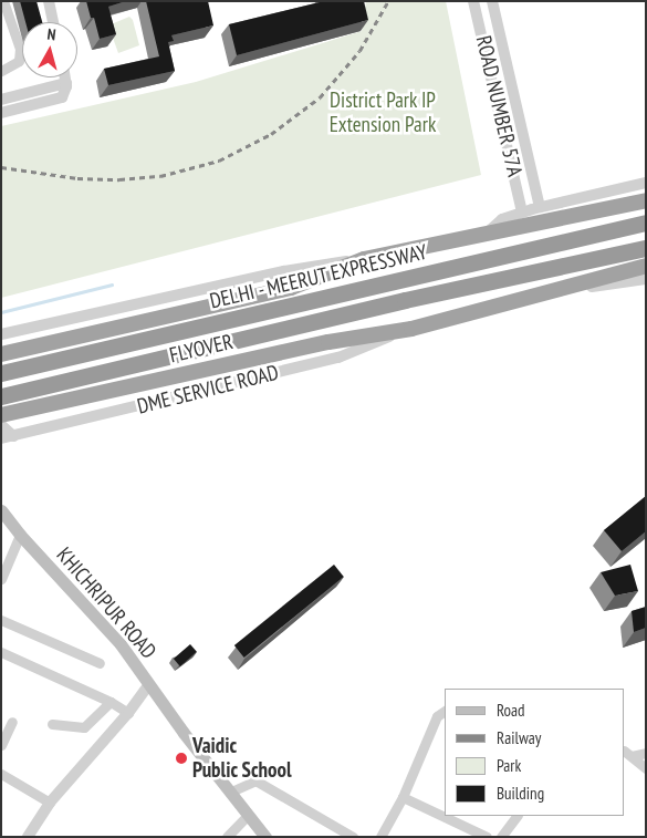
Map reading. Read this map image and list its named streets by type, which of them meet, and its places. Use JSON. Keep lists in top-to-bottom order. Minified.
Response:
{"streets":{"highway":["DELHI - MEERUT EXPRESSWAY","FLYOVER"],"main road":["KHICHRIPUR ROAD"],"street":["ROAD NUMBER 57A","DME SERVICE ROAD"]},"crossings":[["FLYOVER","DME SERVICE ROAD"]],"parks":["District Park IP Extension Park"],"places":["Vaidic Public School"],"legend":["Road","Railway","Park","Building"],"north":"top"}
